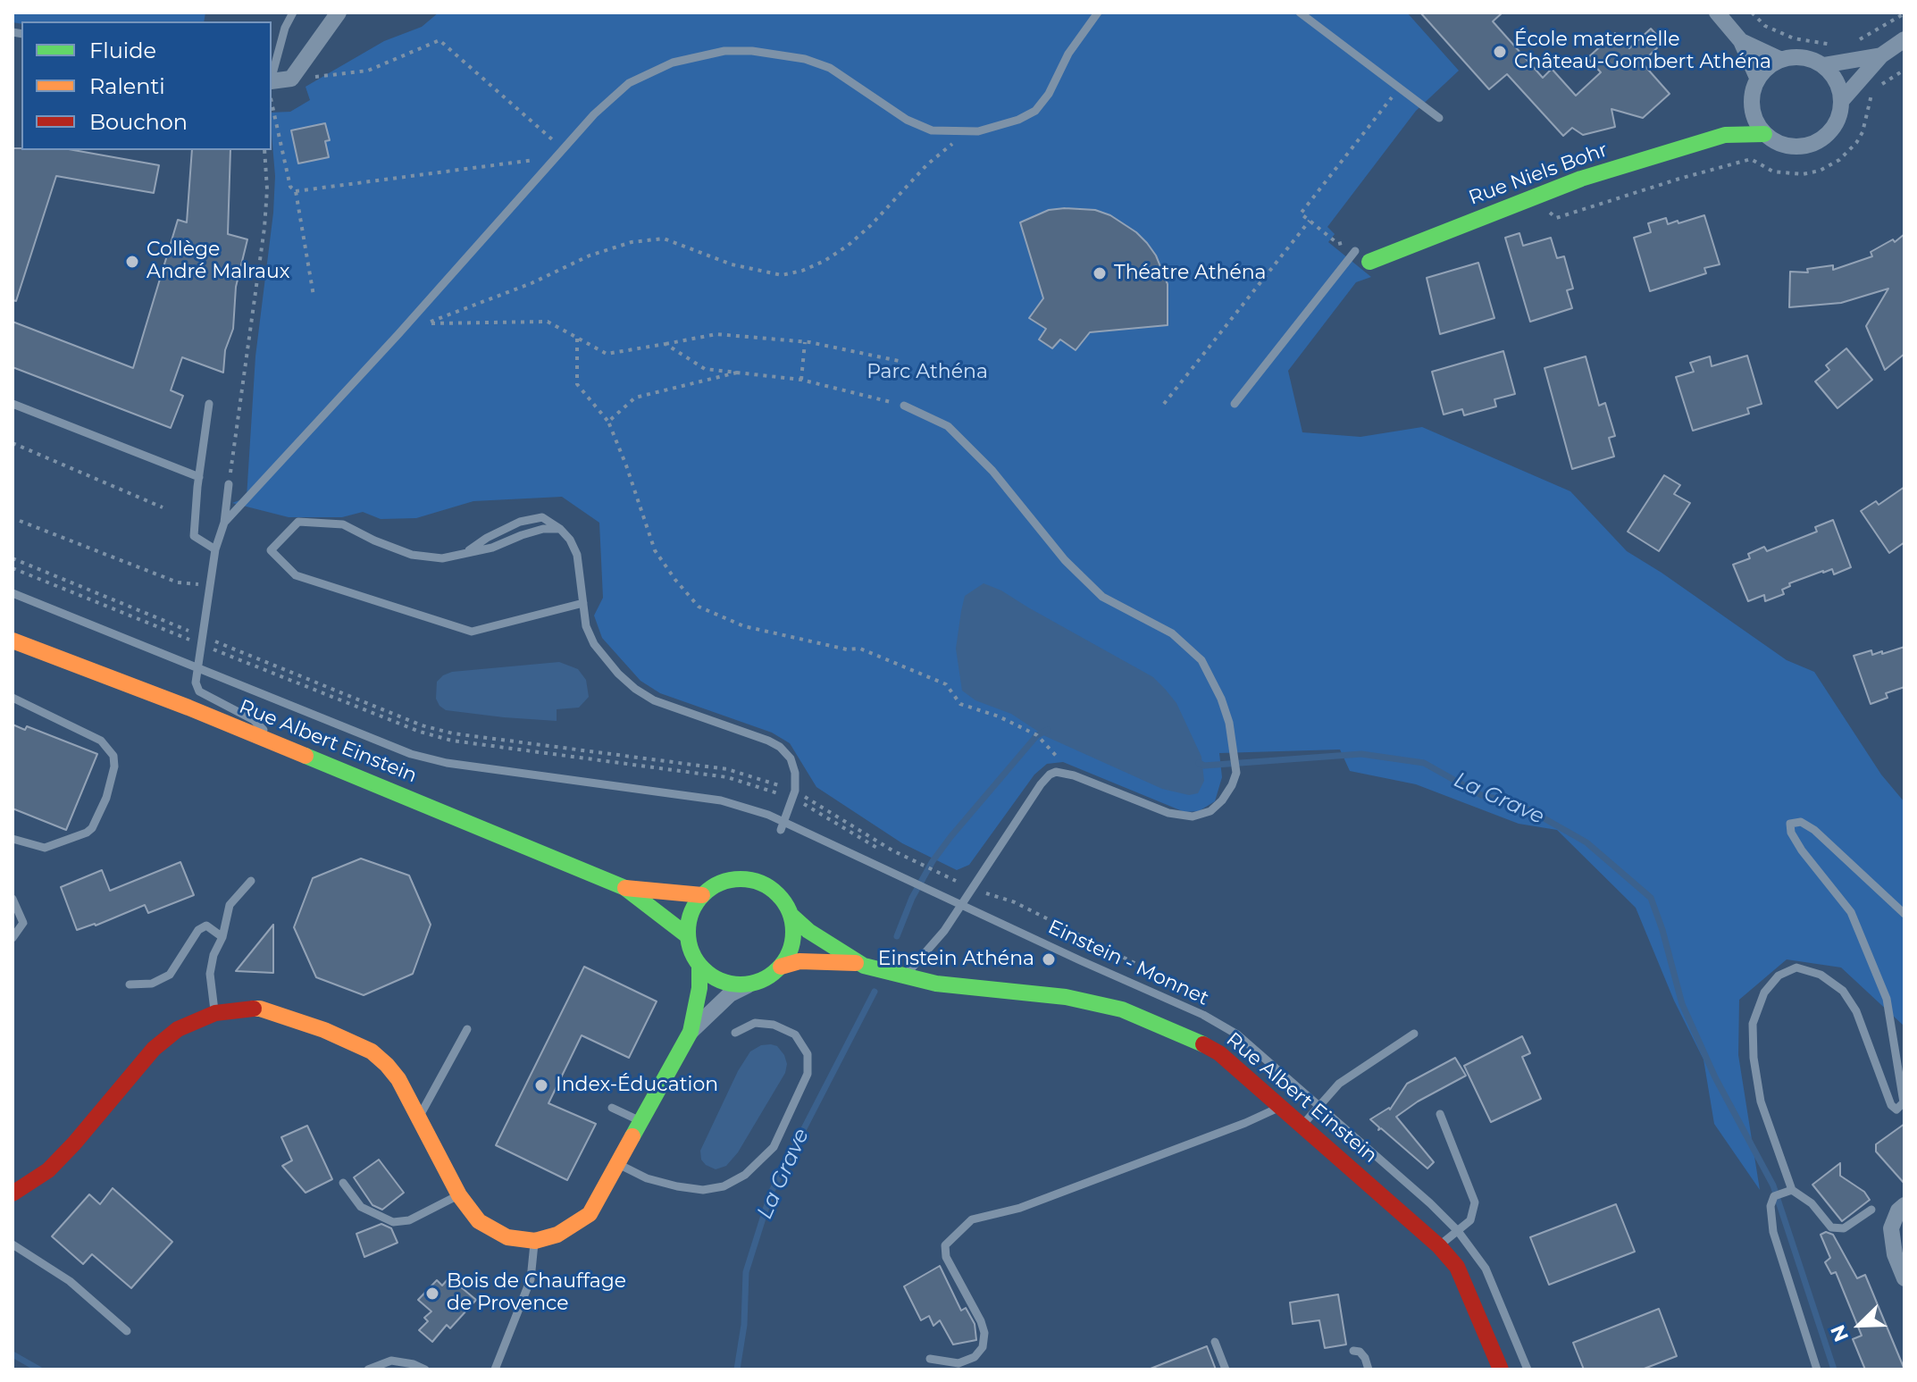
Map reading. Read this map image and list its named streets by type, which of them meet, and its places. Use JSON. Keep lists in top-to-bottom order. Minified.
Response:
{"streets":{"street":["Rue Niels Bohr","Rue Albert Einstein"],"lane":["Einstein - Monnet"]},"water":["La Grave"],"parks":["Parc Athéna"],"places":["École maternelle Château-Gombert Athéna","Collège André Malraux","Théatre Athéna","Einstein Athéna","Index-Éducation","Bois de Chauffage de Provence"],"legend":["Fluide","Ralenti","Bouchon"],"north":"bottom left"}
